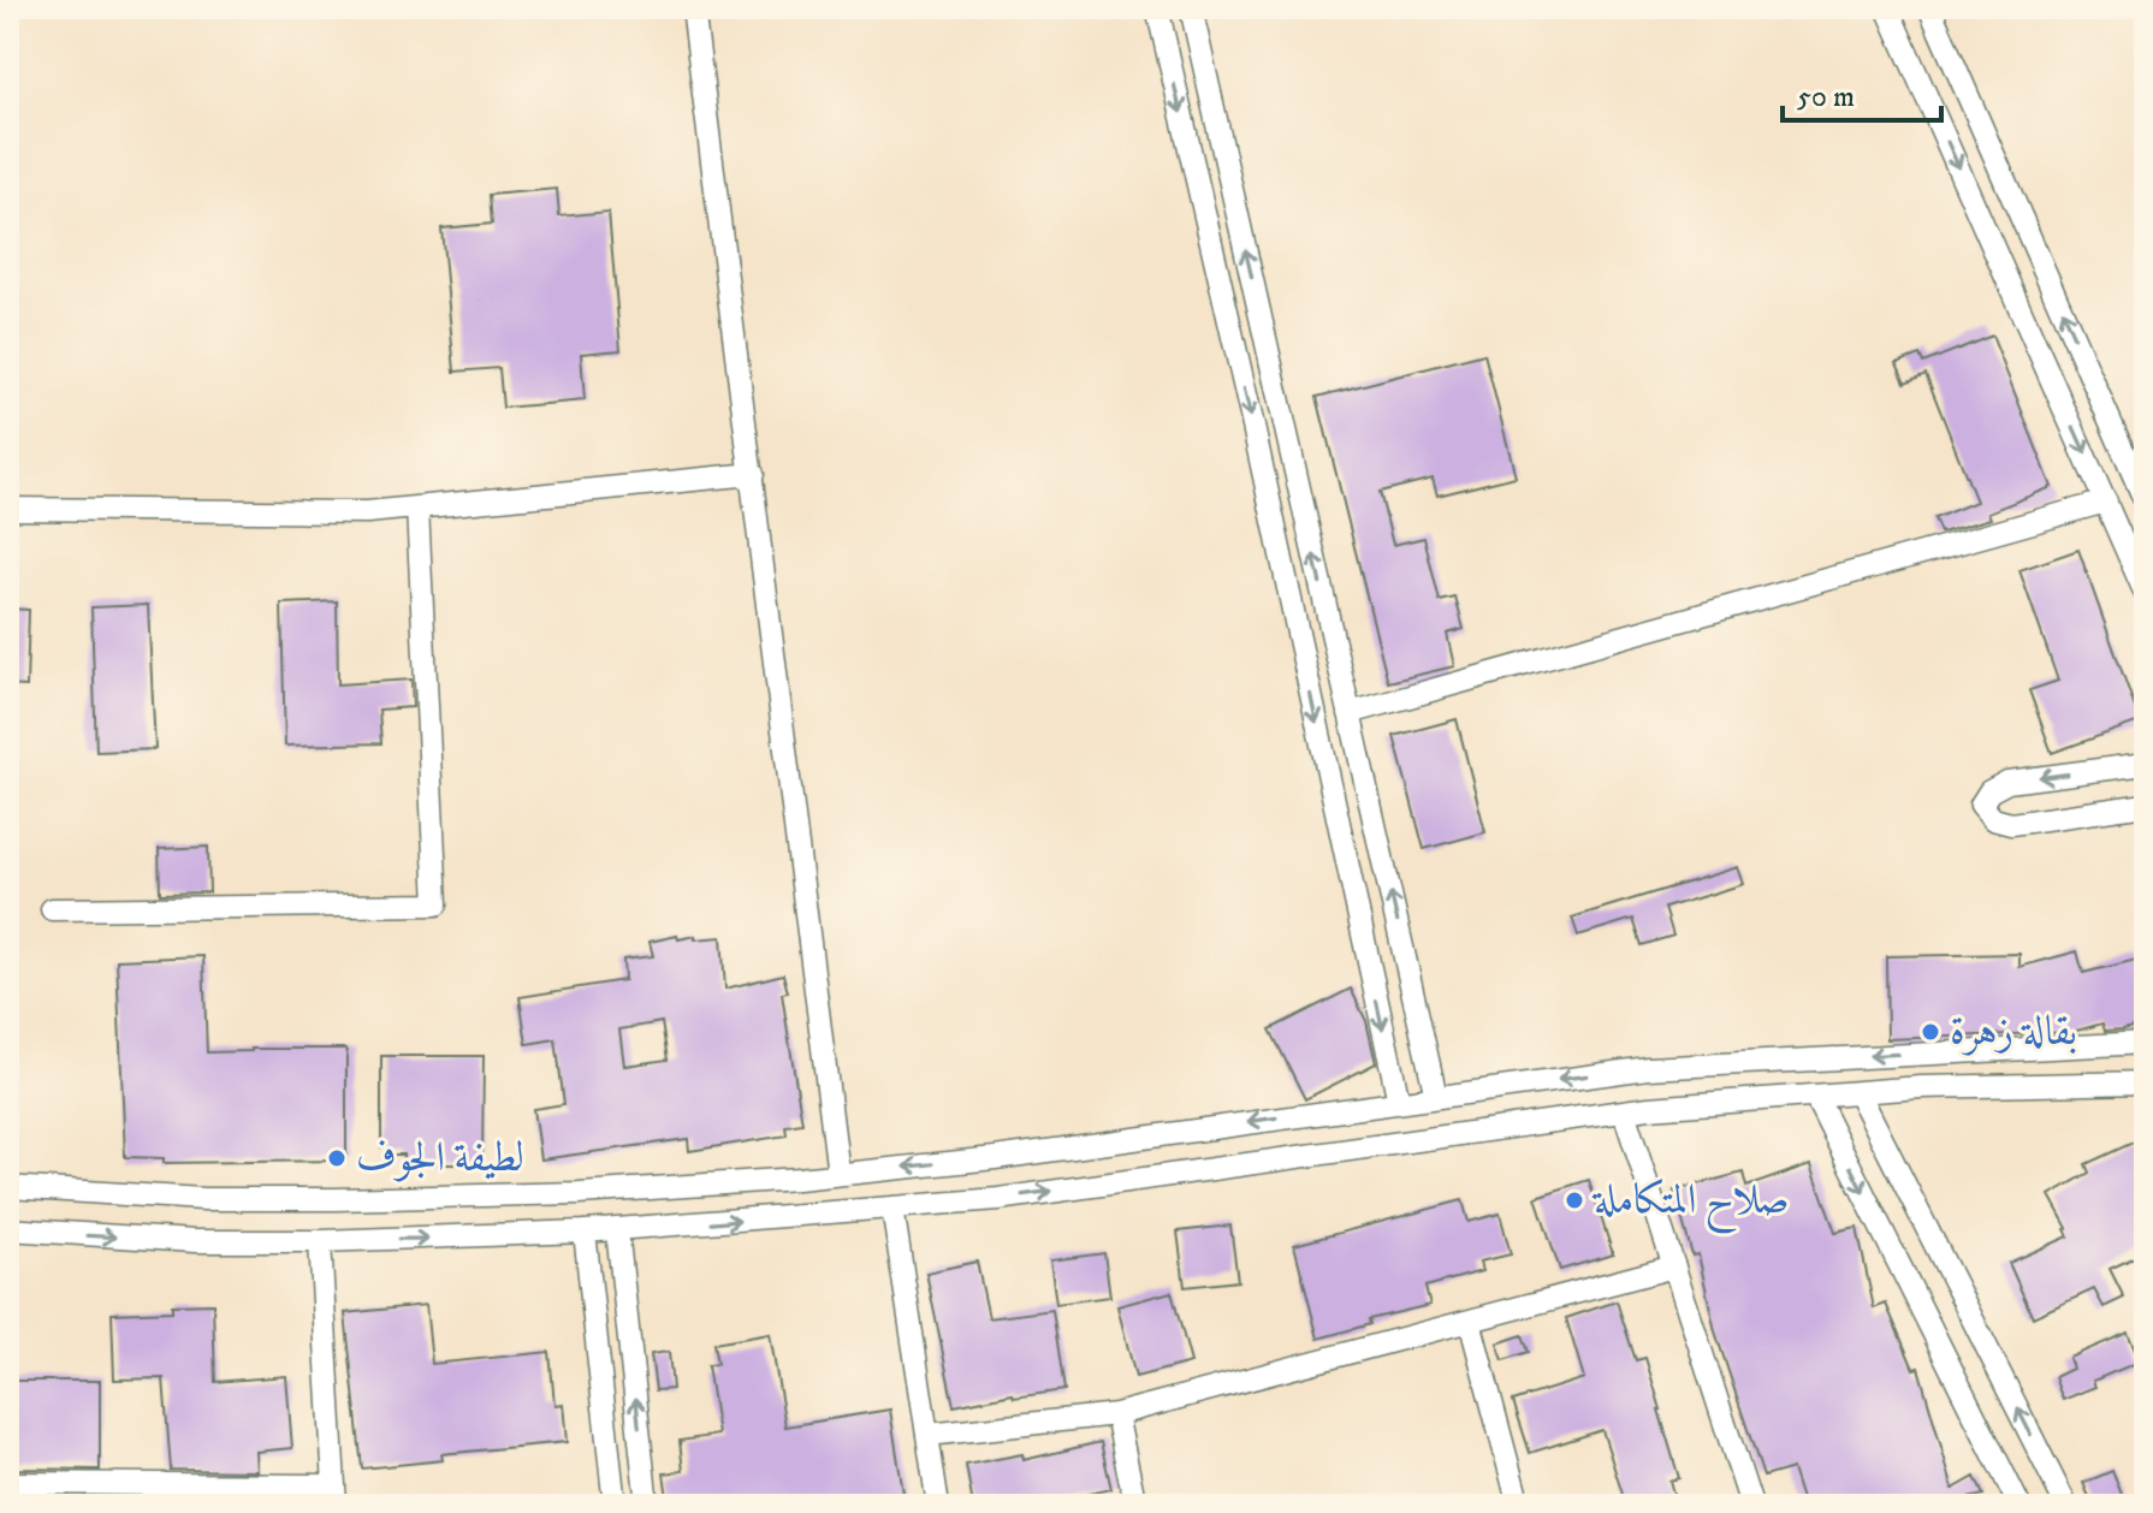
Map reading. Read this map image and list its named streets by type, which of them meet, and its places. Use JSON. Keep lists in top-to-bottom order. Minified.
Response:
{"places":["بقالة زهرة","لطيفة الجوف","صلاح المتكاملة"],"scale_bar":"50 m"}
